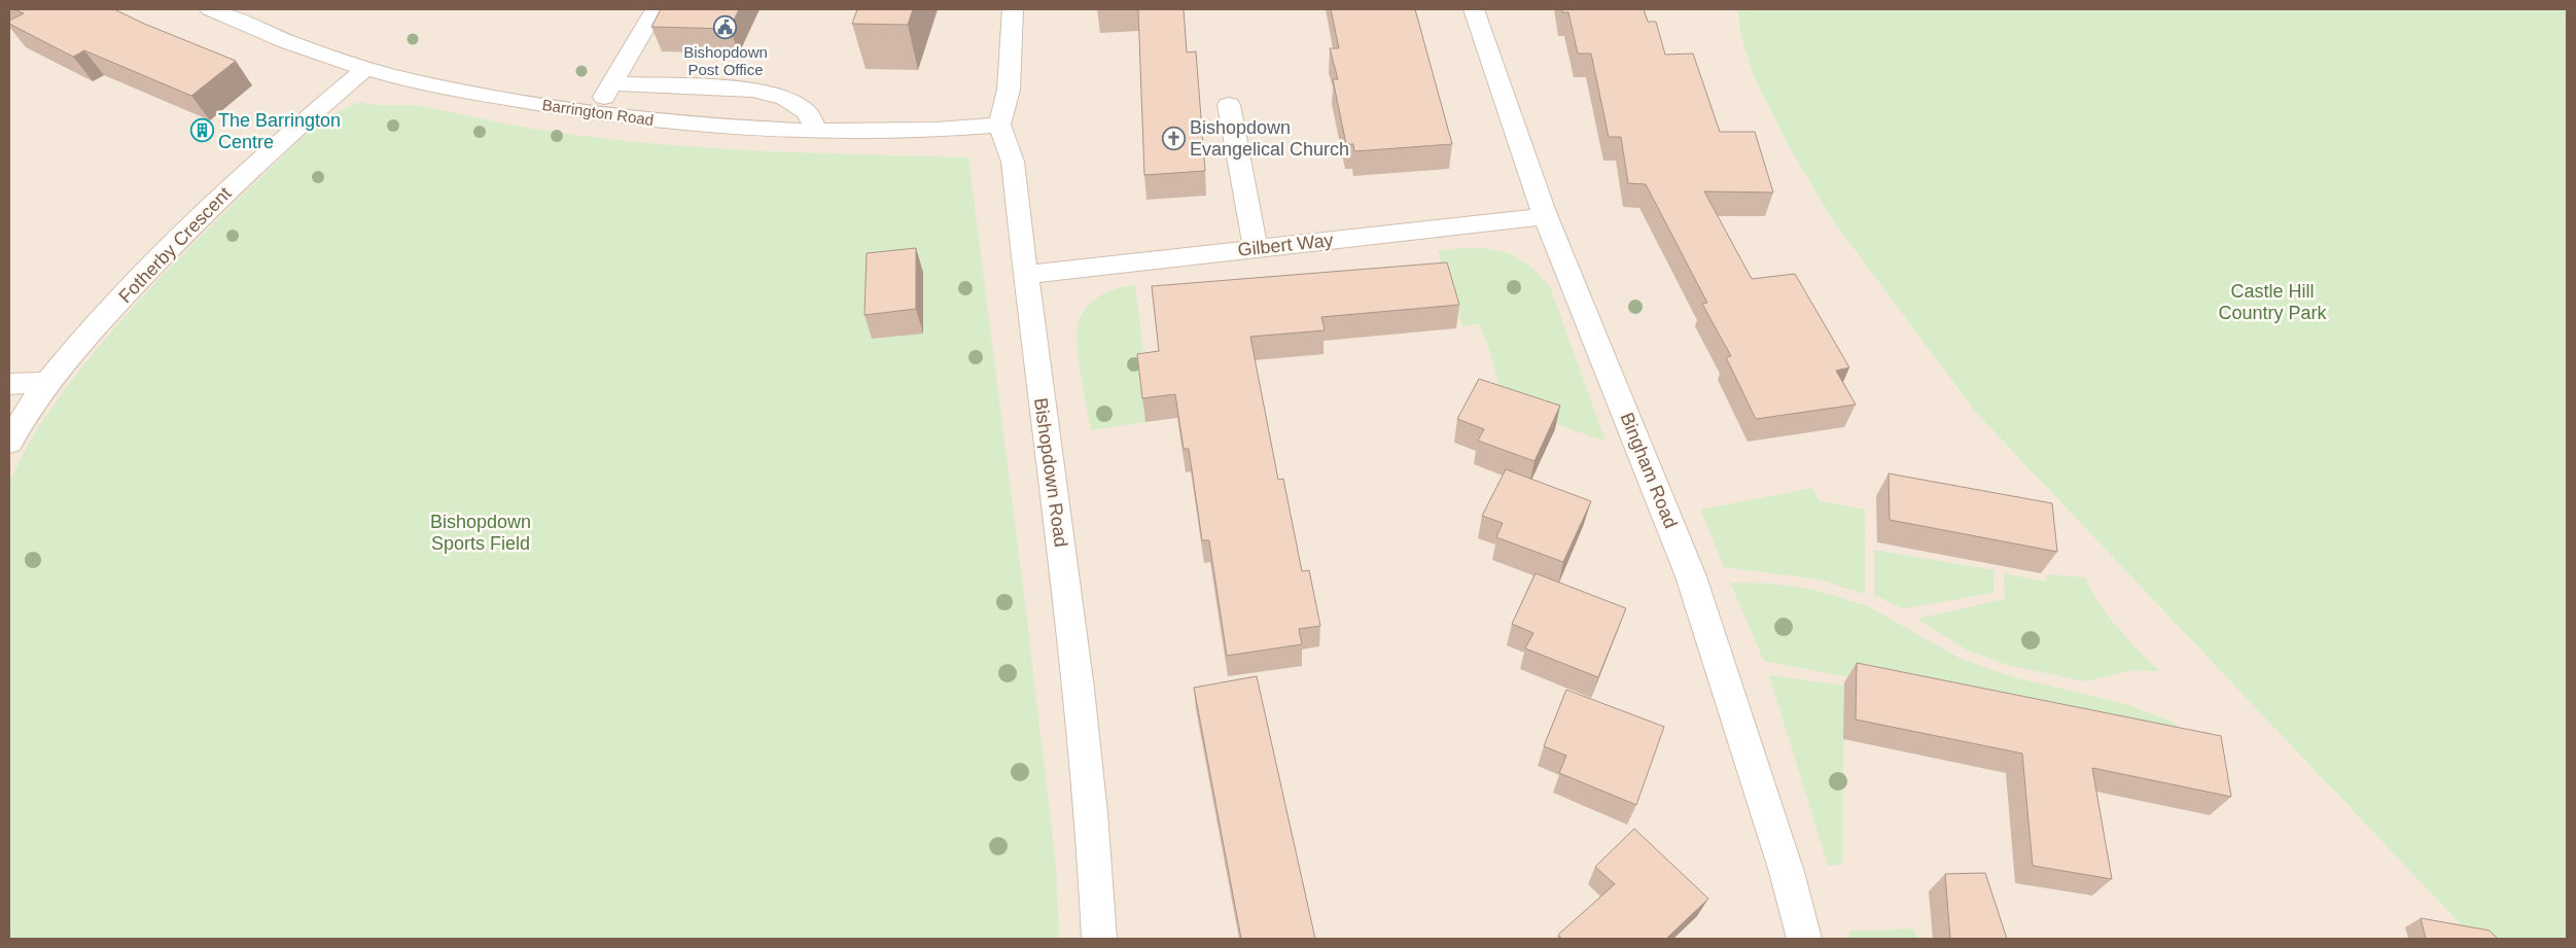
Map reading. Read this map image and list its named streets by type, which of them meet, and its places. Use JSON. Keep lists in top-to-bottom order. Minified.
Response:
{"streets":{"street":["Barrington Road","Fotherby Crescent","Gilbert Way","Bingham Road","Bishopdown Road"]},"crossings":[["Barrington Road","Fotherby Crescent"],["Barrington Road","Bishopdown Road"],["Gilbert Way","Bingham Road"],["Gilbert Way","Bishopdown Road"]],"parks":["Castle Hill Country Park","Bishopdown Sports Field"],"places":{"public building":["Bishopdown Post Office"],"building":["The Barrington Centre"],"church":["Bishopdown Evangelical Church"]}}
